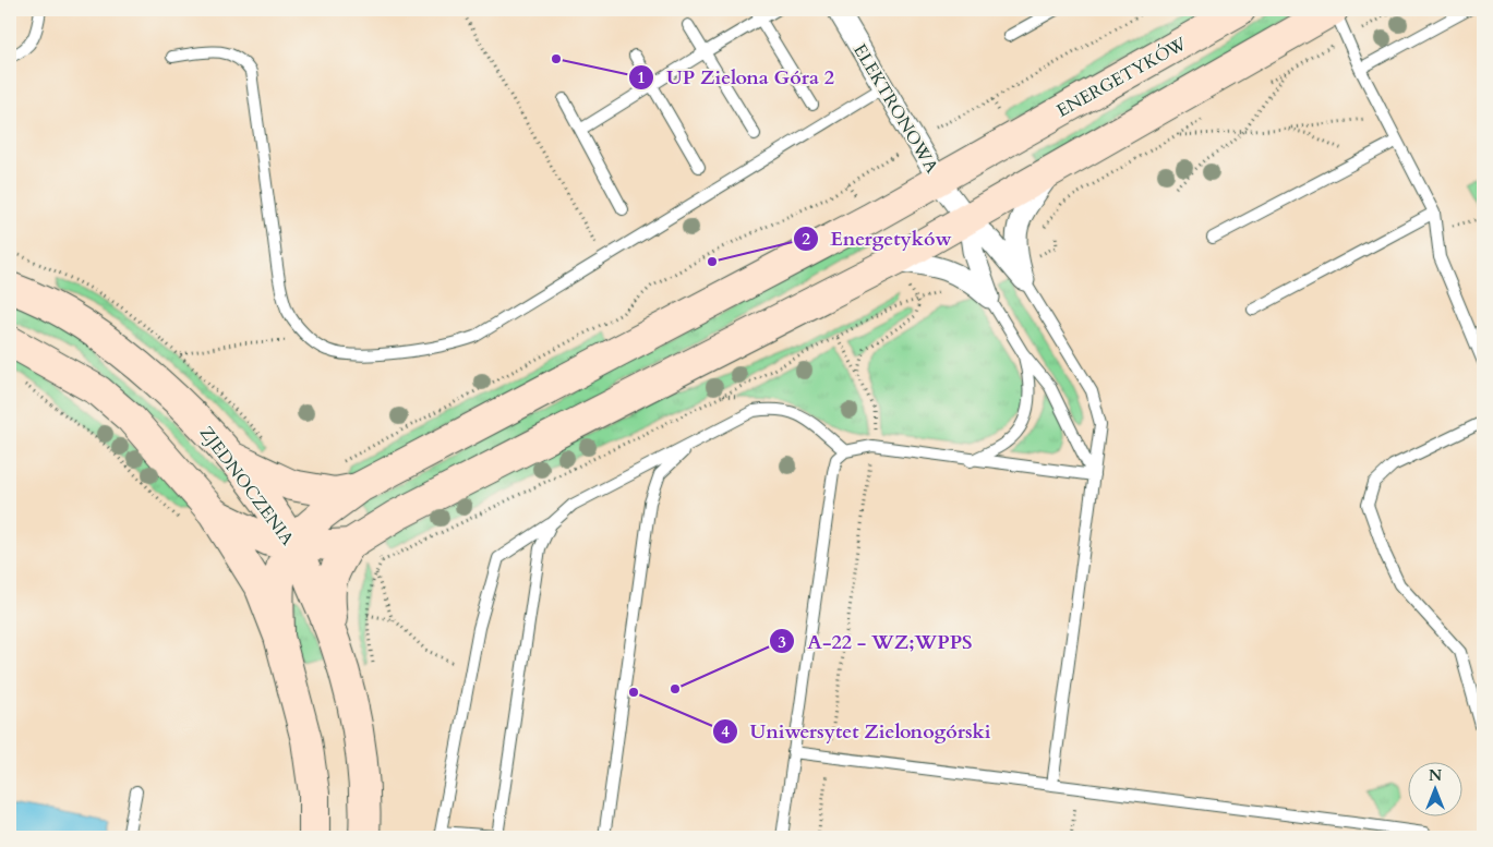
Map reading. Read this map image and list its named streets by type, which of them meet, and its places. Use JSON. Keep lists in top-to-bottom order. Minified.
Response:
{"streets":{"main road":["ENERGETYKÓW","ZJEDNOCZENIA"],"street":["ELEKTRONOWA"]},"crossings":[["ENERGETYKÓW","ELEKTRONOWA"],["ENERGETYKÓW","ZJEDNOCZENIA"]],"places":["UP Zielona Góra 2","Energetyków","A-22 - WZ;WPPS","Uniwersytet Zielonogórski"],"north":"top"}
